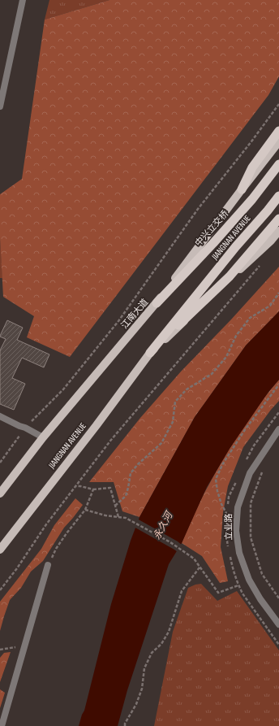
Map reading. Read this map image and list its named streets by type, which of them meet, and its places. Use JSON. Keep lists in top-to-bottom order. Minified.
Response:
{"streets":{"highway":["中兴立交桥","JIANGNAN AVENUE"],"main road":["江南大道"],"street":["立业路"]},"crossings":[["中兴立交桥","江南大道"]],"water":["永久河"]}
